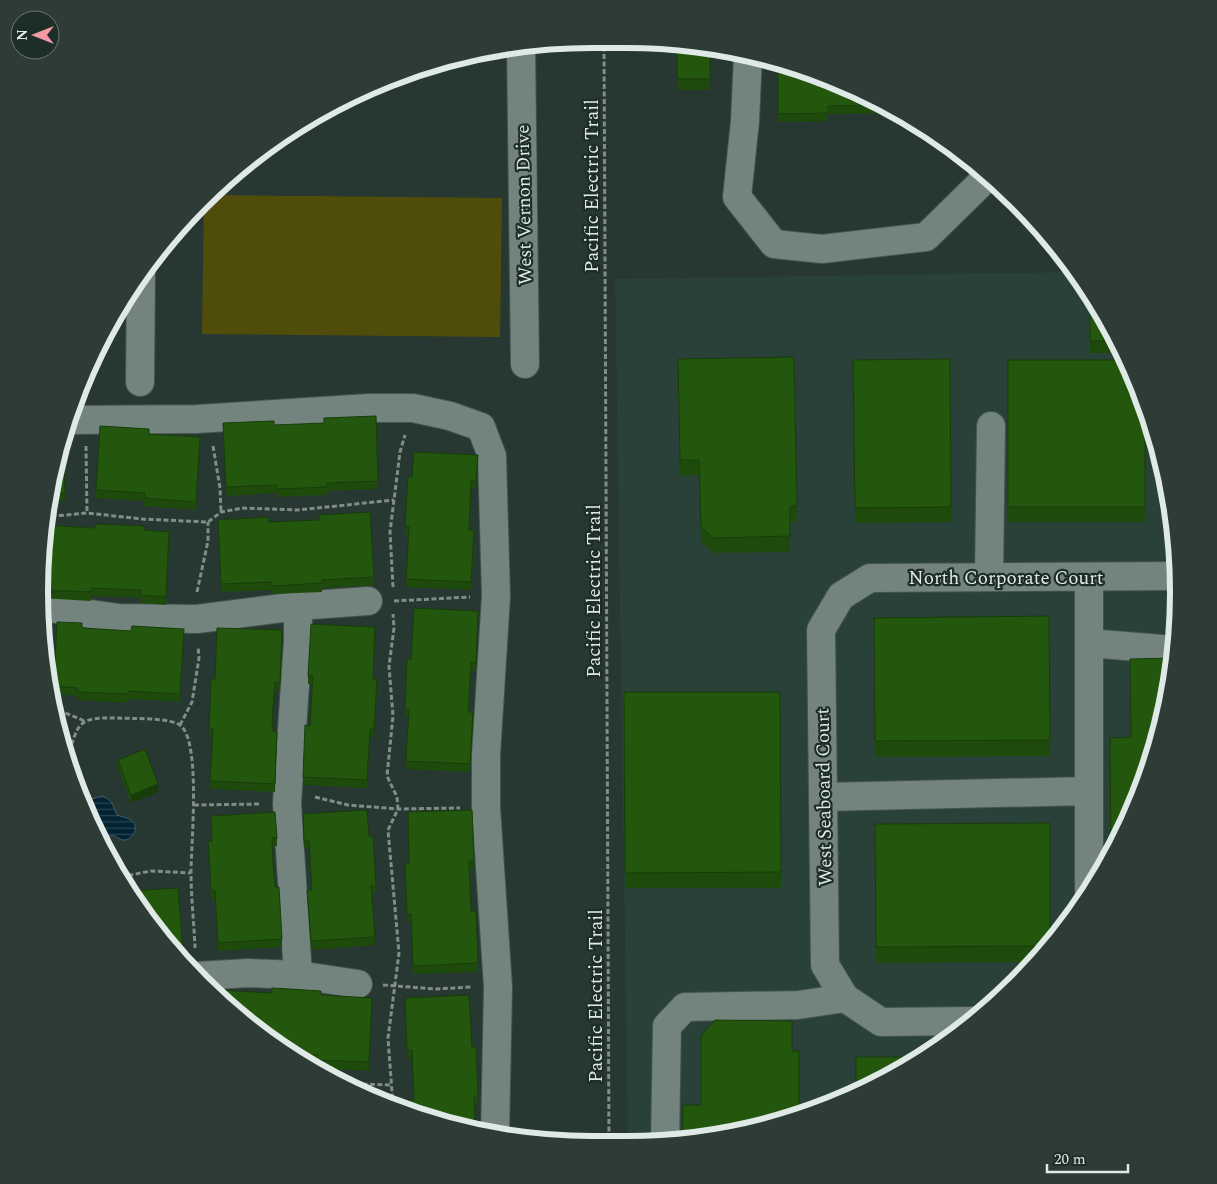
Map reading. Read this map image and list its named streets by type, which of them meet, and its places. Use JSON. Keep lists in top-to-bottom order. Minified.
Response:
{"streets":{"street":["West Vernon Drive","North Corporate Court","West Seaboard Court"],"path":["Pacific Electric Trail"]},"crossings":[["North Corporate Court","West Seaboard Court"]],"scale_bar":"20 m","north":"left"}
